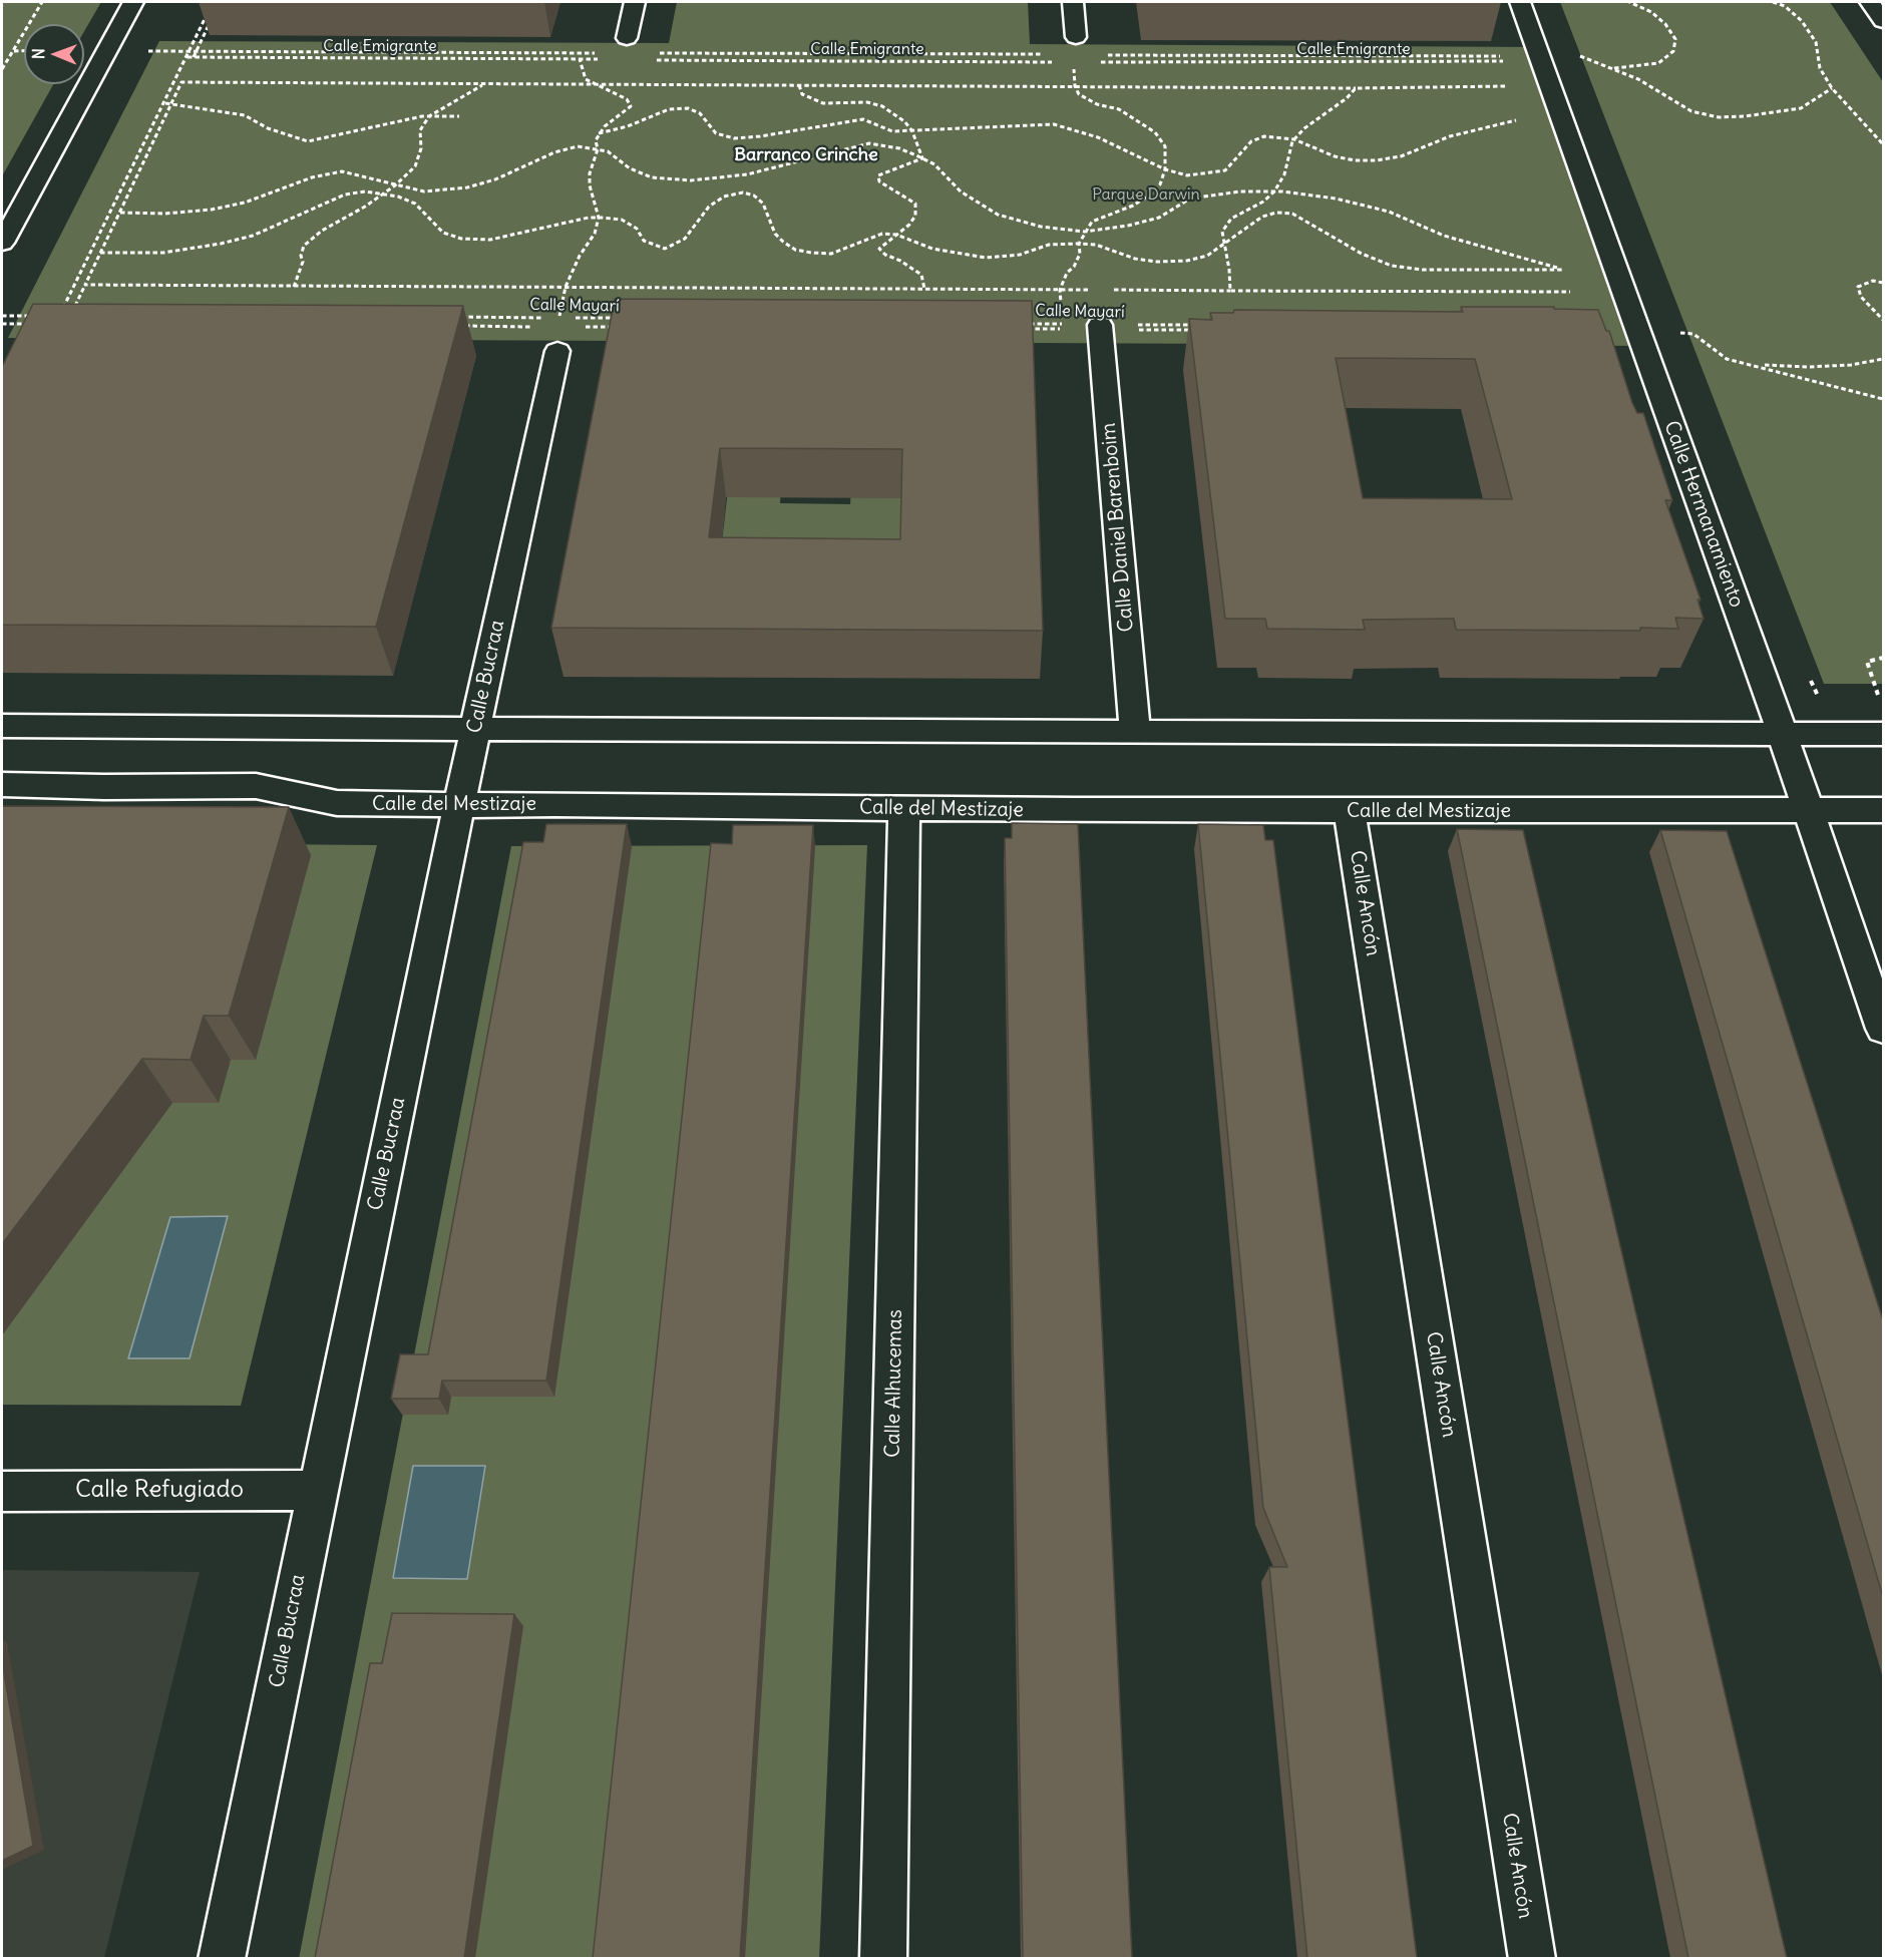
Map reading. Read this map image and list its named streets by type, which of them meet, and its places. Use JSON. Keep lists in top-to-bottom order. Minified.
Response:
{"streets":{"street":["Calle Hermanamiento","Calle Daniel Barenboim","Calle Bucraa","Calle del Mestizaje","Calle Ancón","Calle Alhucemas","Calle Refugiado"],"path":["Calle Emigrante","Calle Mayarí"]},"crossings":[["Calle Emigrante","Calle Hermanamiento"],["Calle Mayarí","Calle Daniel Barenboim"],["Calle Hermanamiento","Calle del Mestizaje"],["Calle Bucraa","Calle del Mestizaje"],["Calle Bucraa","Calle Refugiado"],["Calle del Mestizaje","Calle Ancón"],["Calle del Mestizaje","Calle Alhucemas"]],"districts":["Barranco Crinche"],"parks":["Parque Darwin"],"north":"left"}
